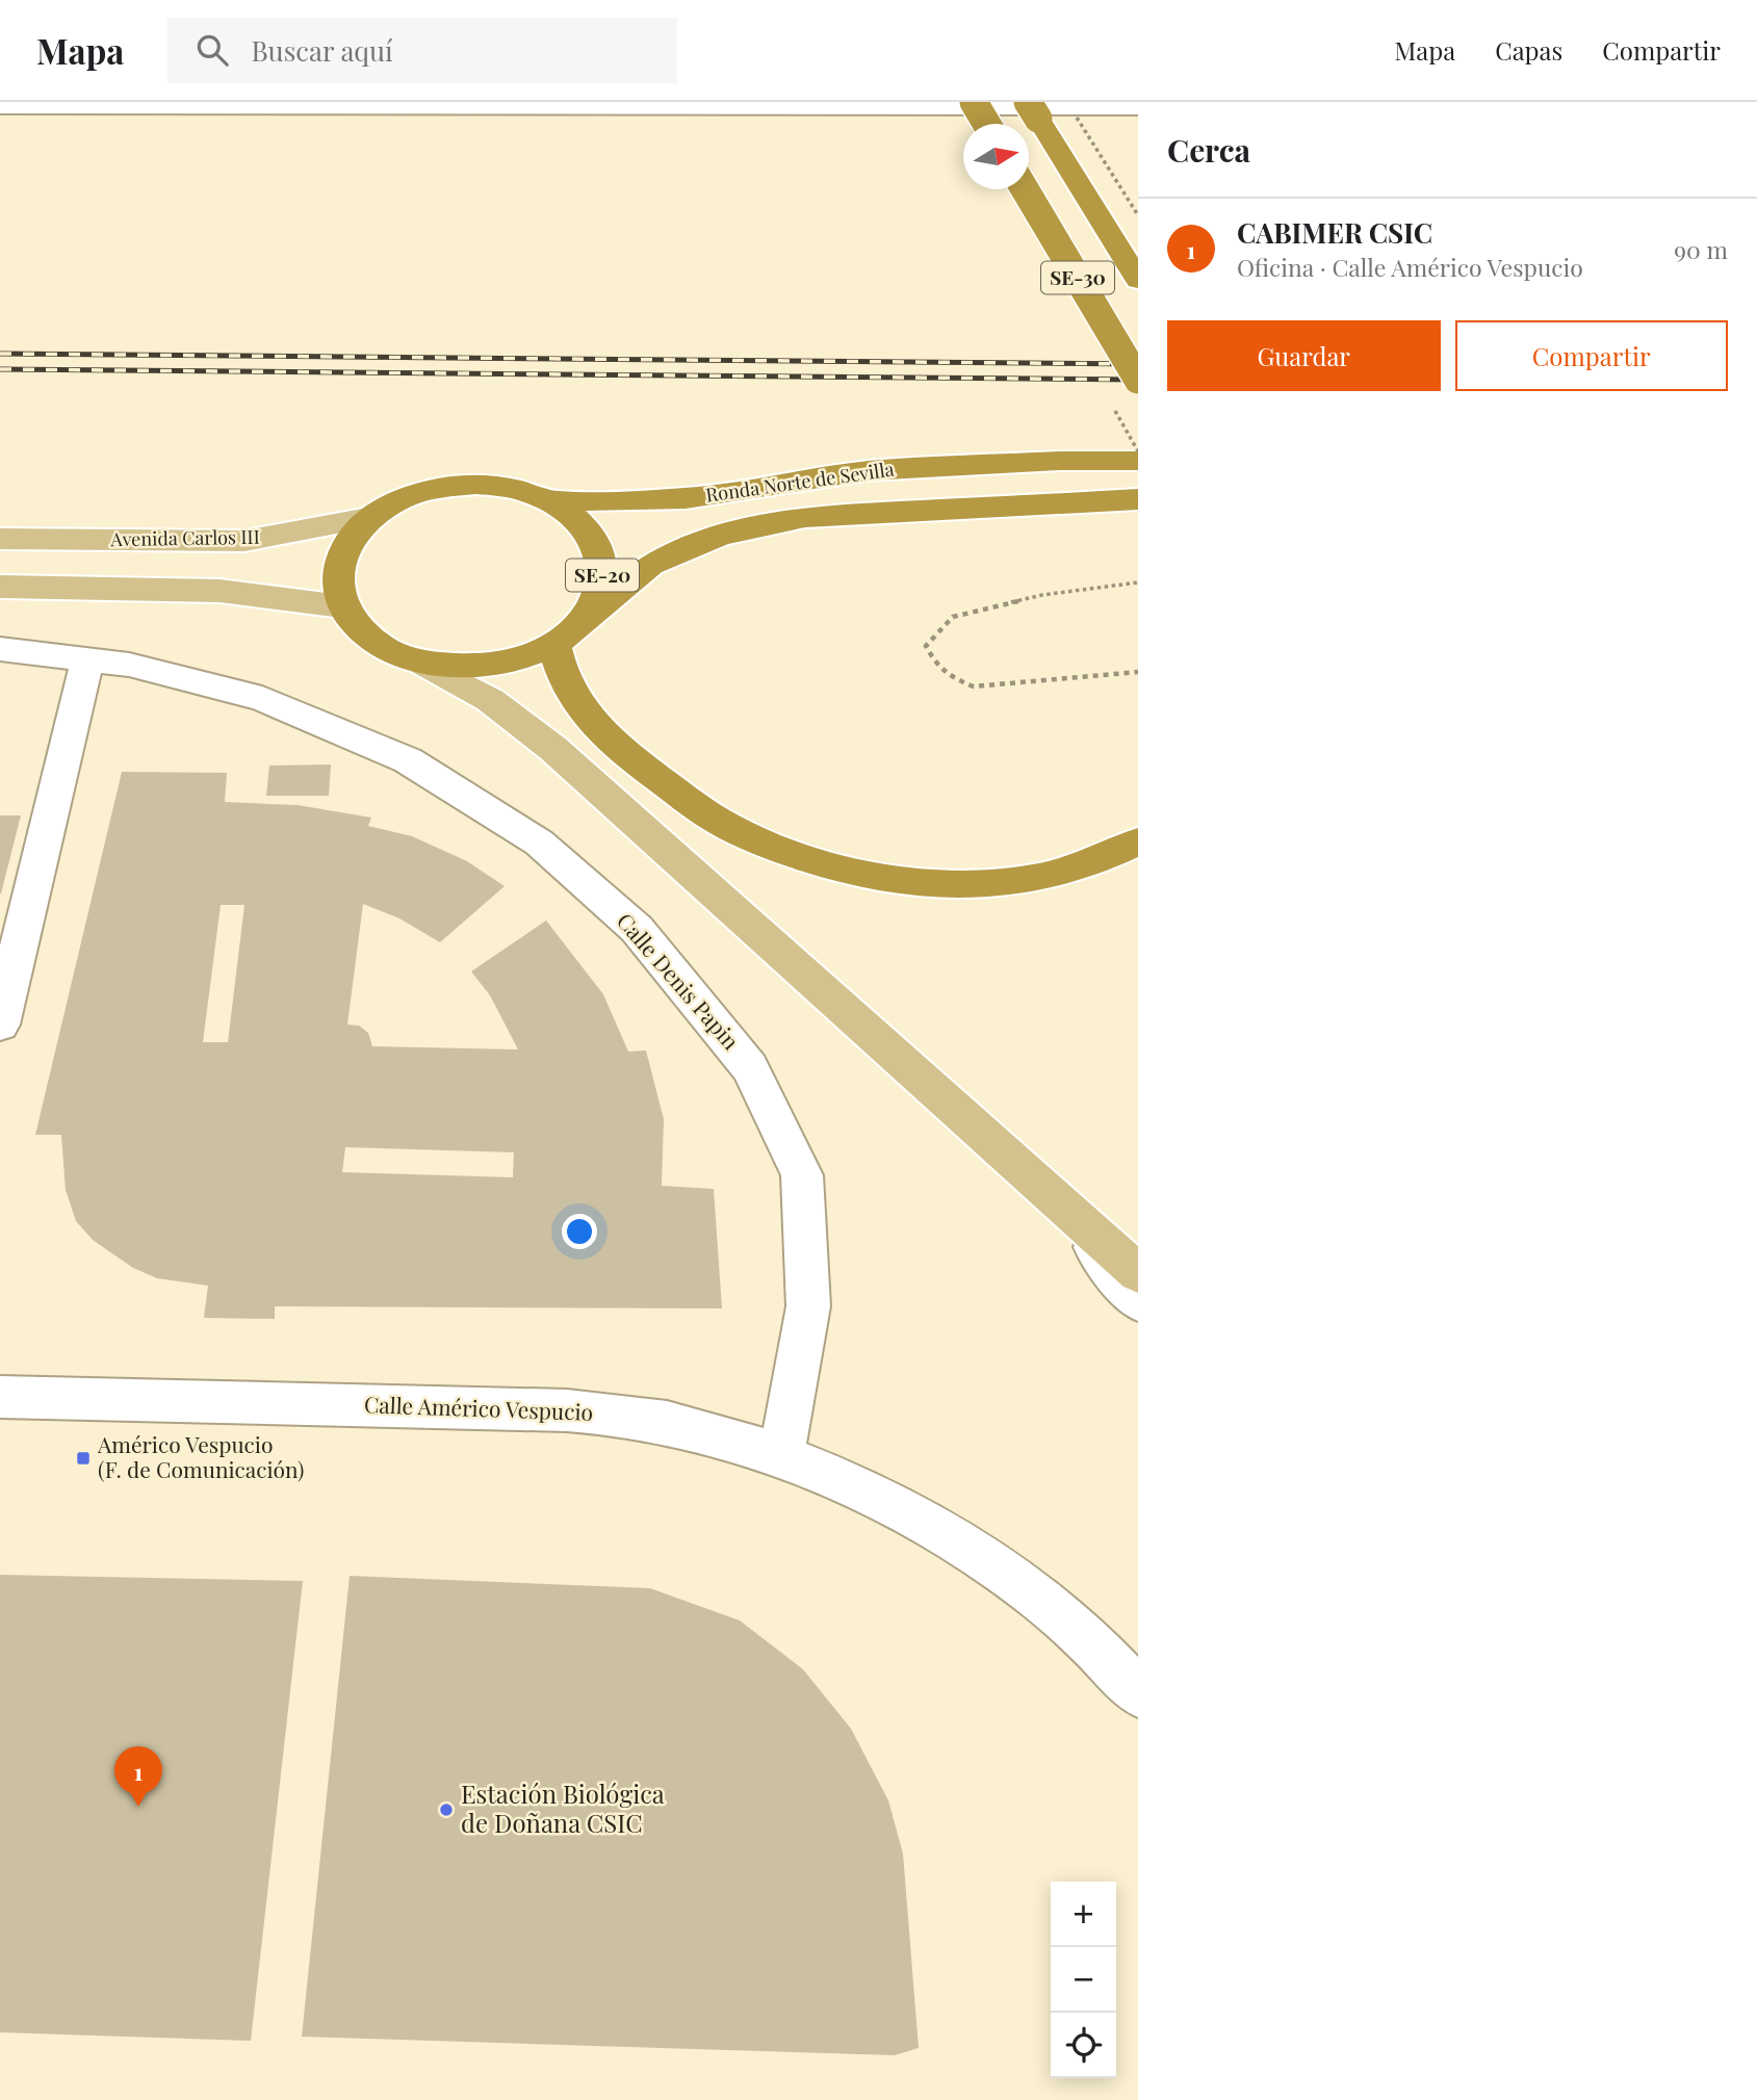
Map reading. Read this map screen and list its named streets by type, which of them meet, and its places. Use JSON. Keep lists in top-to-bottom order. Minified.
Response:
{"streets":{"highway":["SE-30","Ronda Norte de Sevilla","SE-20"],"main road":["Avenida Carlos III"],"street":["Calle Denis Papin","Calle Américo Vespucio"]},"crossings":[["Ronda Norte de Sevilla","Avenida Carlos III"],["Calle Denis Papin","Calle Américo Vespucio"]],"places":{"transit":["Américo Vespucio (F. de Comunicación)"],"other":["Estación Biológica de Doñana CSIC"]},"north":"right","page":{"header":"Mapa","search":"Buscar aquí","nav":["Mapa","Capas","Compartir"],"heading":"Cerca","list":[{"mark":"1","name":"CABIMER CSIC","note":"Oficina · Calle Américo Vespucio","value":"90 m"}],"buttons":["Guardar","Compartir"],"pins":"1","map_buttons":["+","−"]}}
